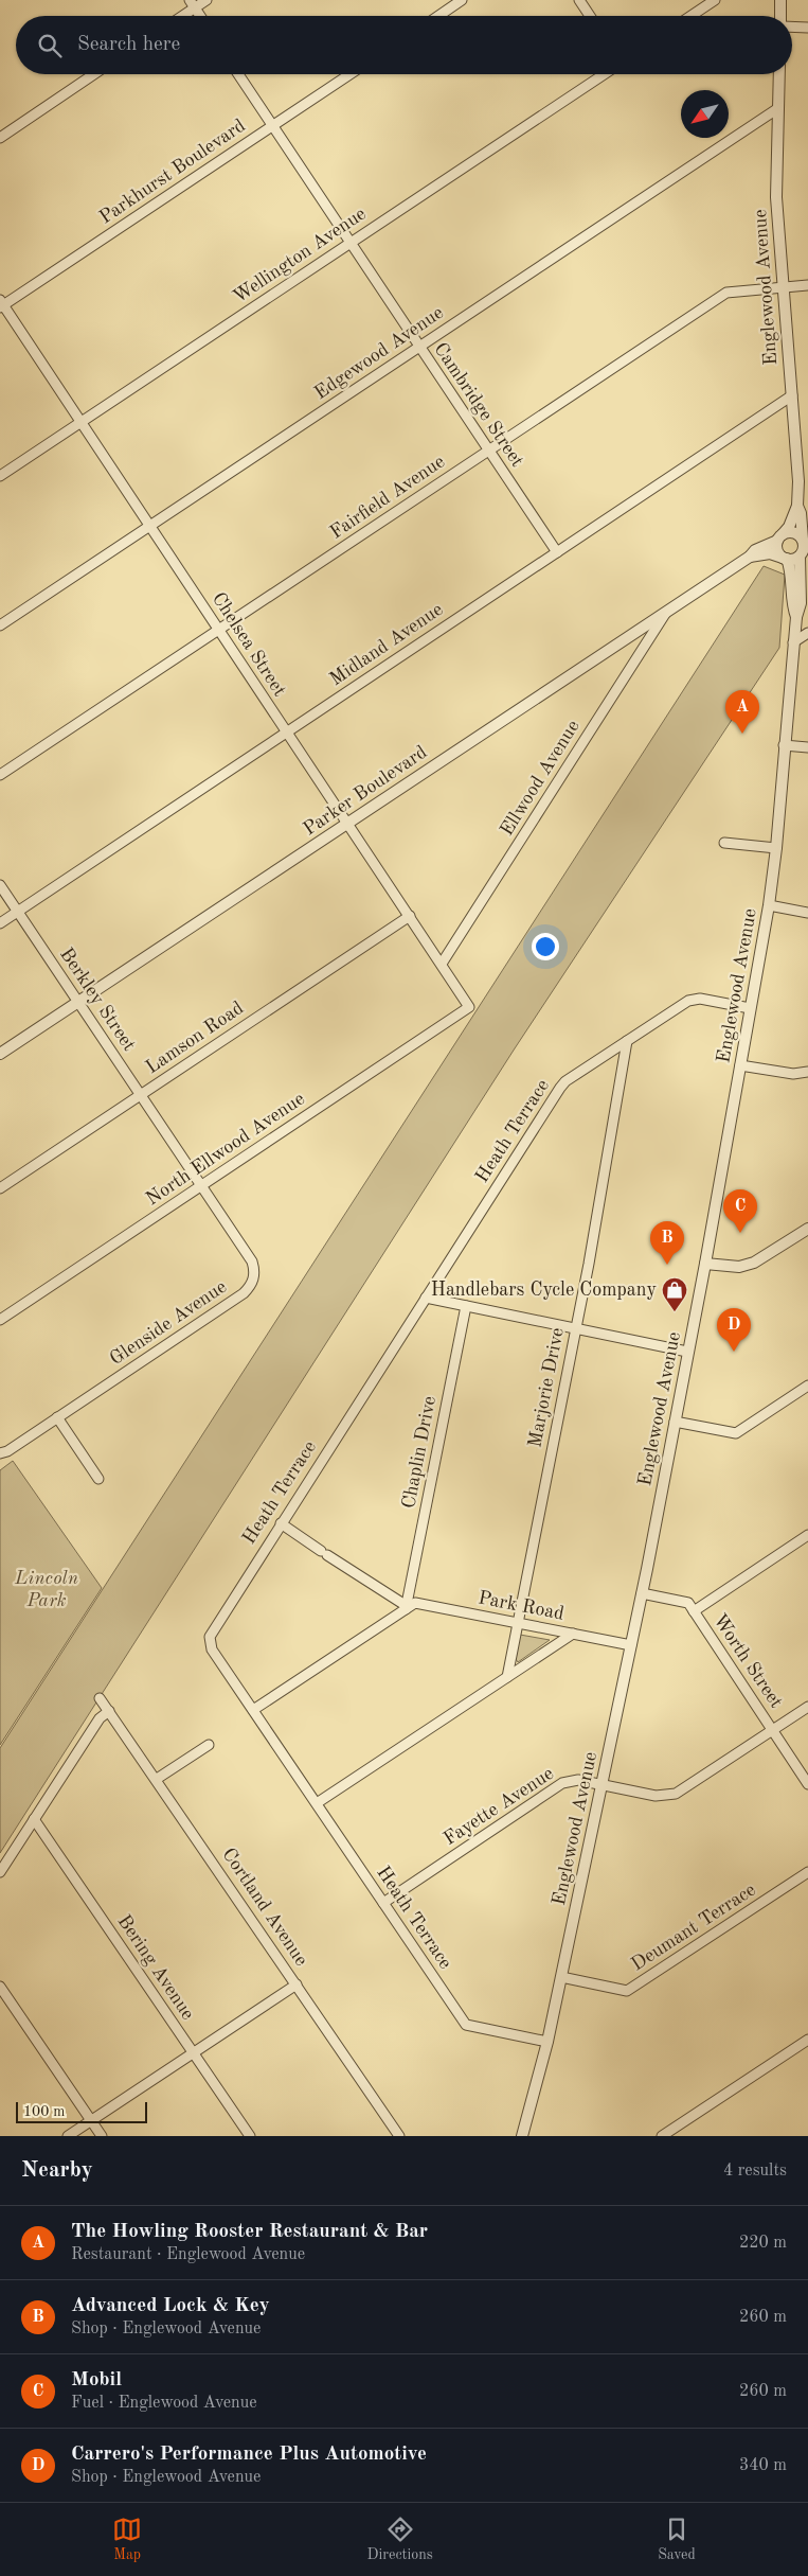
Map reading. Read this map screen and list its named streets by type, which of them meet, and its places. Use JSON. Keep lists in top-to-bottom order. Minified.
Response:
{"streets":{"street":["Parkhurst Boulevard","Wellington Avenue","Englewood Avenue","Edgewood Avenue","Cambridge Street","Fairfield Avenue","Chelsea Street","Midland Avenue","Ellwood Avenue","Parker Boulevard","Berkley Street","Lamson Road","Heath Terrace","North Ellwood Avenue","Glenside Avenue","Marjorie Drive","Chaplin Drive","Park Road","Worth Street","Fayette Avenue","Cortland Avenue","Deumant Terrace","Bering Avenue"]},"crossings":[["Parkhurst Boulevard","Cambridge Street"],["Parkhurst Boulevard","Chelsea Street"],["Wellington Avenue","Cambridge Street"],["Wellington Avenue","Chelsea Street"],["Englewood Avenue","Edgewood Avenue"],["Englewood Avenue","Fairfield Avenue"],["Englewood Avenue","Midland Avenue"],["Englewood Avenue","Parker Boulevard"],["Englewood Avenue","Heath Terrace"],["Englewood Avenue","Park Road"],["Englewood Avenue","Fayette Avenue"],["Englewood Avenue","Deumant Terrace"],["Edgewood Avenue","Cambridge Street"],["Edgewood Avenue","Chelsea Street"],["Cambridge Street","Fairfield Avenue"],["Cambridge Street","Midland Avenue"],["Fairfield Avenue","Chelsea Street"],["Chelsea Street","Midland Avenue"],["Chelsea Street","Ellwood Avenue"],["Chelsea Street","Parker Boulevard"],["Chelsea Street","Lamson Road"],["Chelsea Street","North Ellwood Avenue"],["Midland Avenue","Berkley Street"],["Ellwood Avenue","Parker Boulevard"],["Parker Boulevard","Berkley Street"],["Berkley Street","Lamson Road"],["Berkley Street","North Ellwood Avenue"],["Berkley Street","Glenside Avenue"],["Heath Terrace","Marjorie Drive"],["Heath Terrace","Fayette Avenue"],["North Ellwood Avenue","Glenside Avenue"],["Marjorie Drive","Park Road"],["Chaplin Drive","Park Road"],["Worth Street","Fayette Avenue"]],"parks":["Lincoln Park"],"places":{"shop":["Handlebars Cycle Company"]},"scale_bar":"100 m","north":"bottom left","page":{"search":"Search here","pins":["A","C","B","D"],"scale":"100 m","heading":["Nearby","4 results"],"list":[{"mark":"A","name":"The Howling Rooster Restaurant & Bar","note":"Restaurant · Englewood Avenue","value":"220 m"},{"mark":"B","name":"Advanced Lock & Key","note":"Shop · Englewood Avenue","value":"260 m"},{"mark":"C","name":"Mobil","note":"Fuel · Englewood Avenue","value":"260 m"},{"mark":"D","name":"Carrero's Performance Plus Automotive","note":"Shop · Englewood Avenue","value":"340 m"}],"nav":["Map","Directions","Saved"]}}
